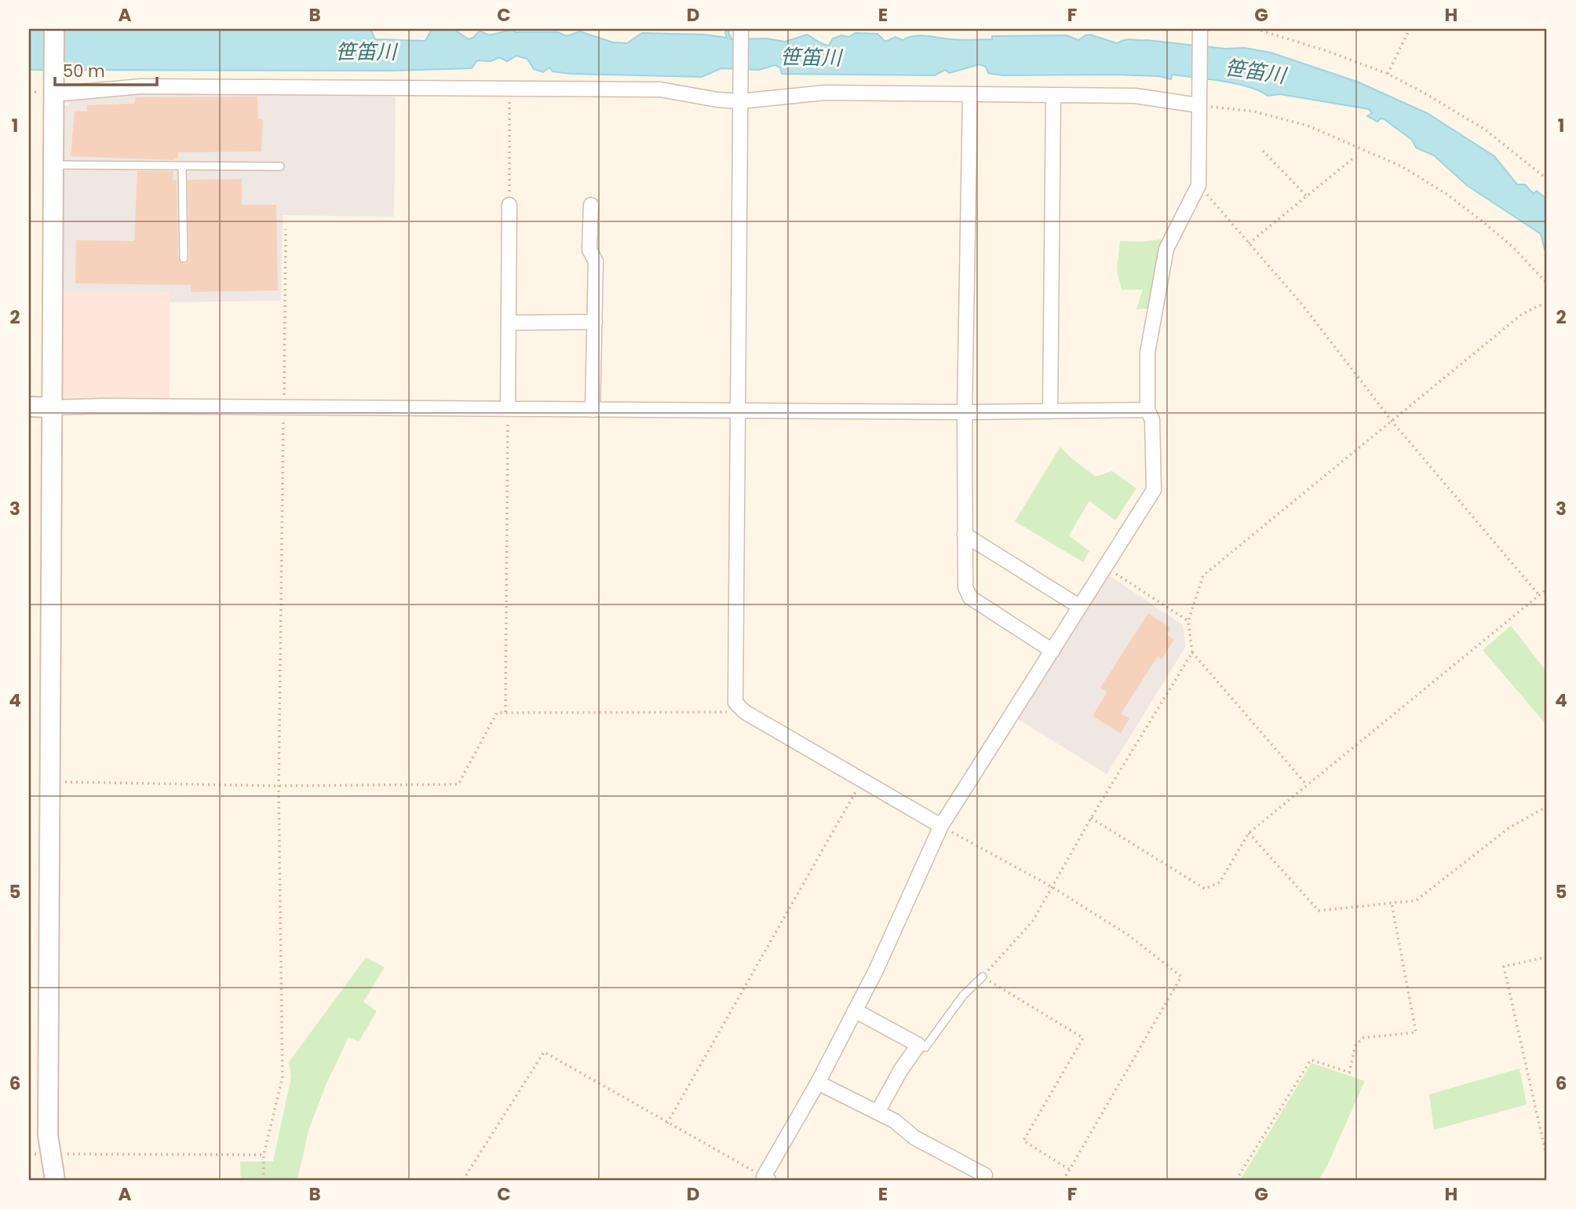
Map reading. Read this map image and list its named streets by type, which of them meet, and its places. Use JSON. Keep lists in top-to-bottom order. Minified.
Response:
{"water":["笹笛川"],"scale_bar":"50 m","grid":{"columns":["A","B","C","D","E","F","G","H"],"rows":["1","2","3","4","5","6"]}}
